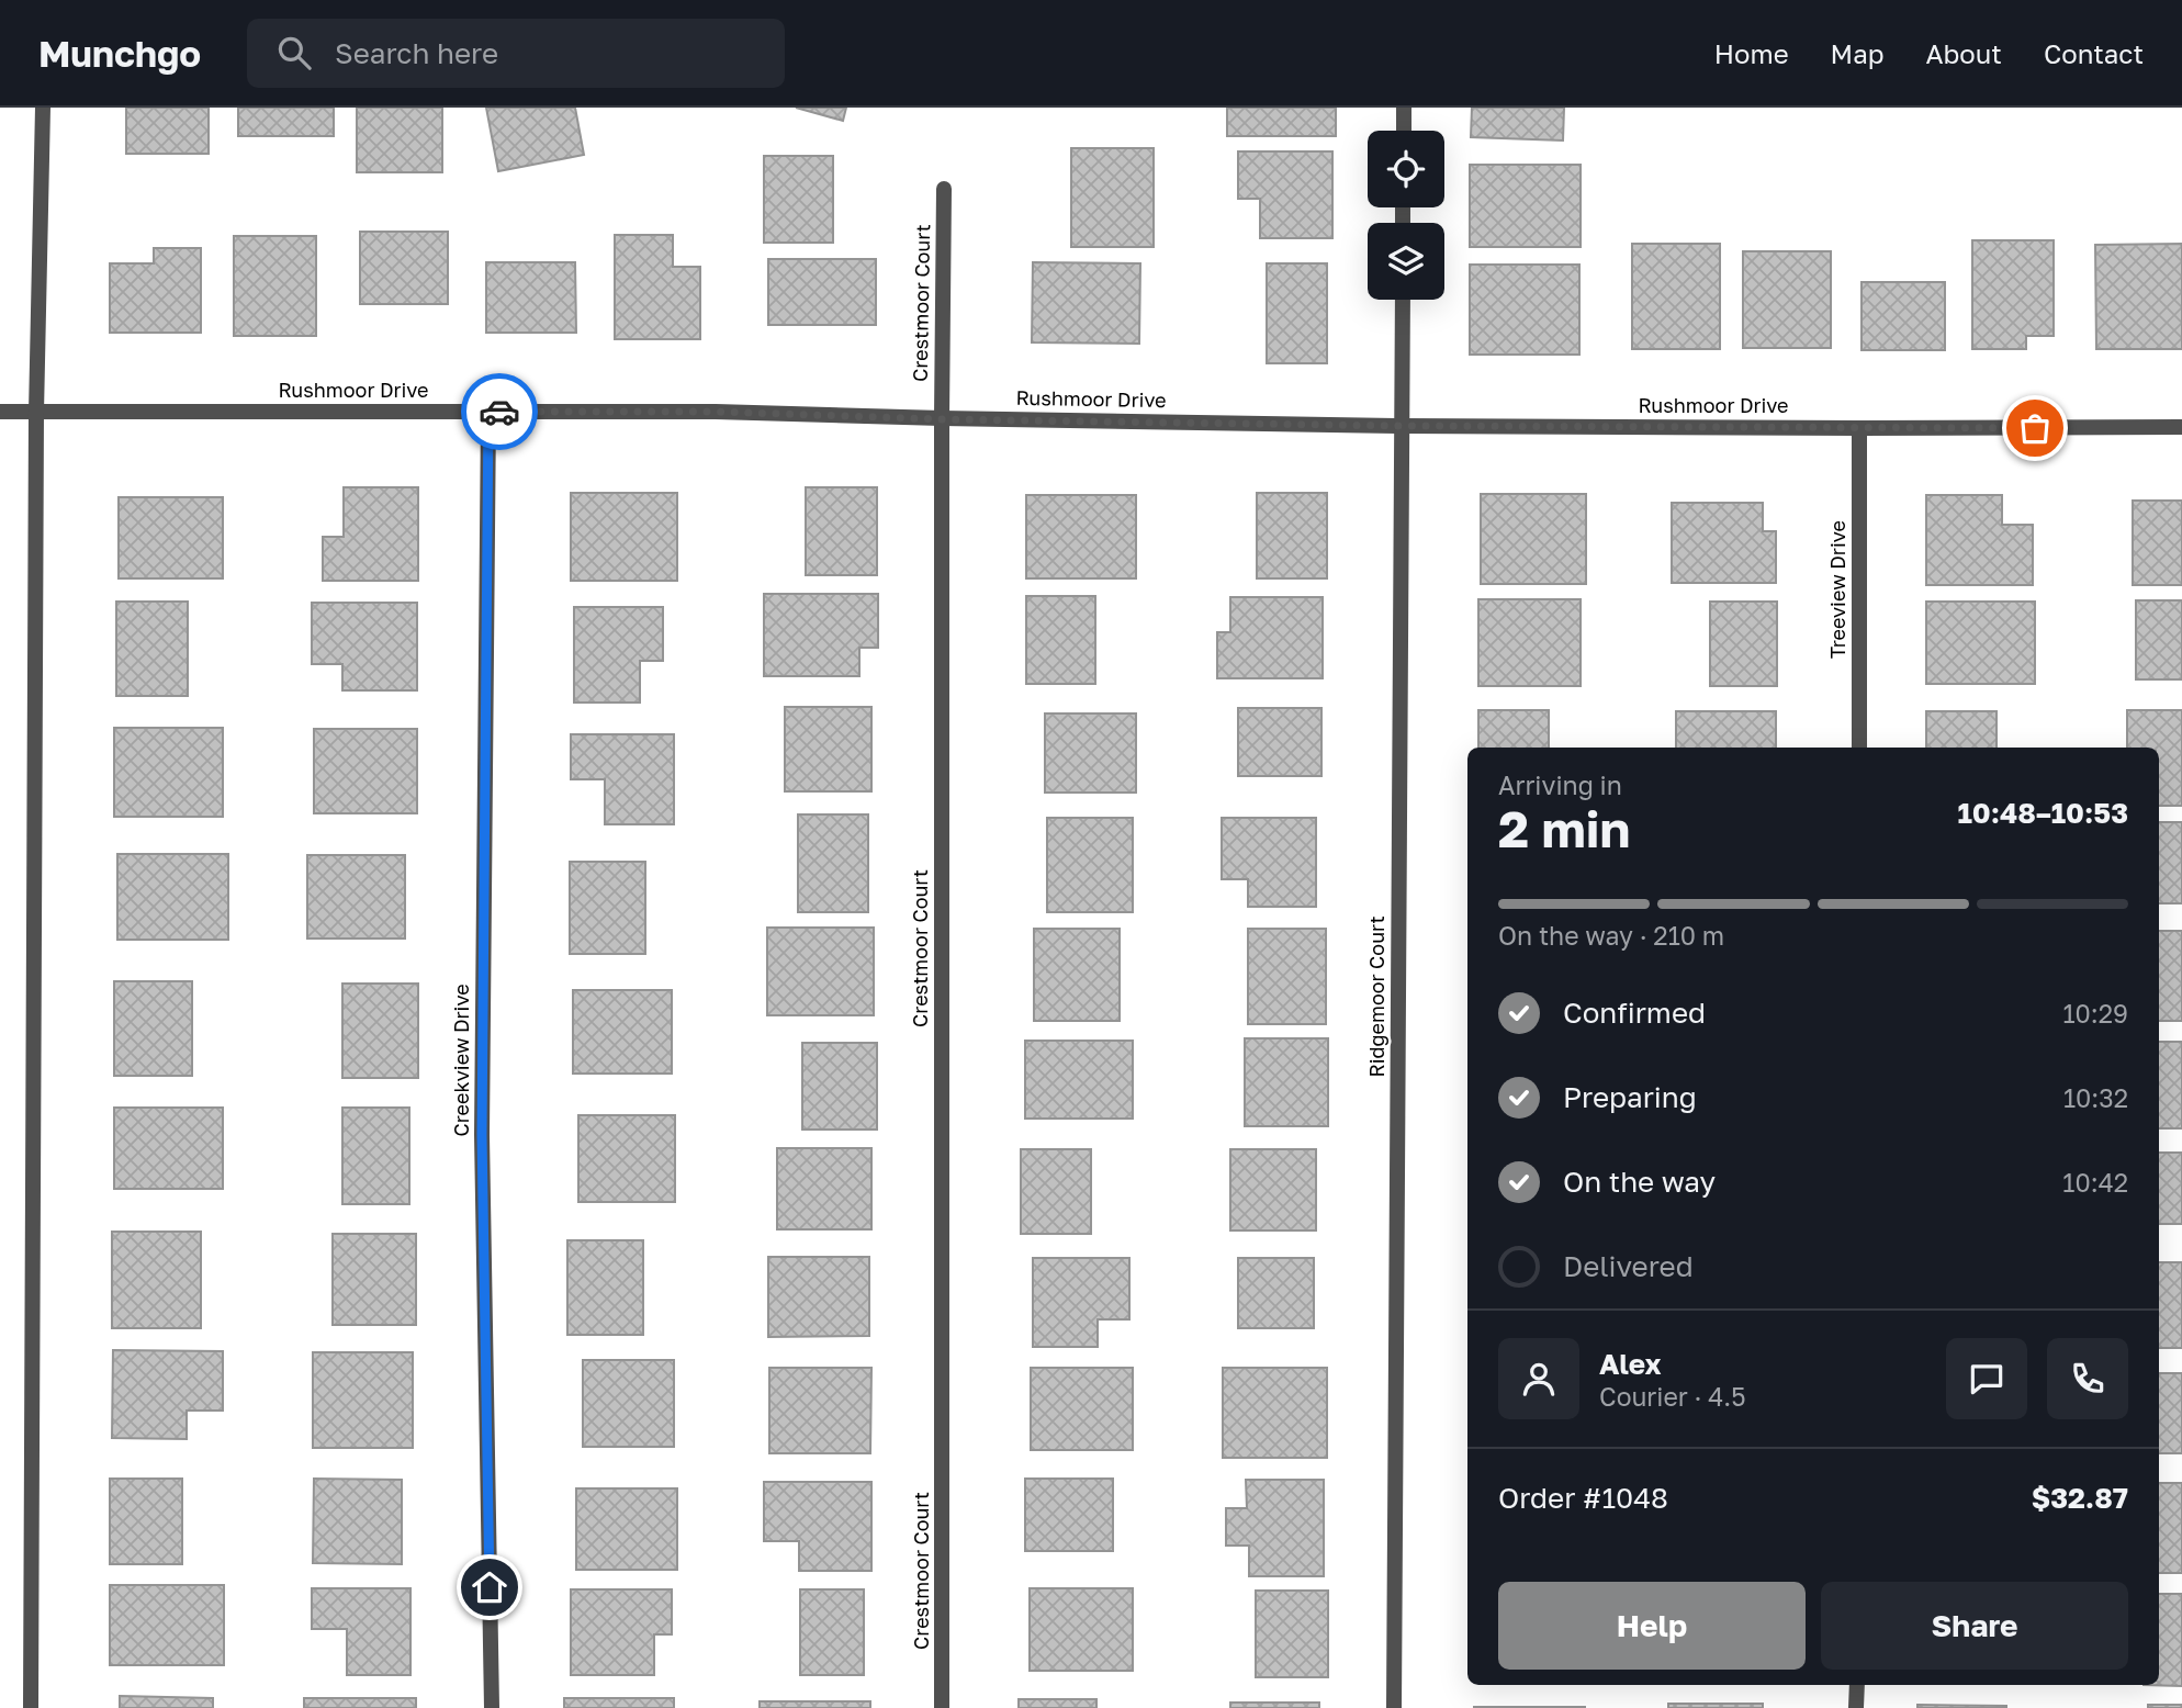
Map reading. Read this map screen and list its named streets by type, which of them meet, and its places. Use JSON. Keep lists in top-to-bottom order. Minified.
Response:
{"streets":{"street":["Crestmoor Court","Rushmoor Drive","Treeview Drive","Ridgemoor Court","Creekview Drive"]},"crossings":[["Crestmoor Court","Rushmoor Drive"],["Rushmoor Drive","Treeview Drive"],["Rushmoor Drive","Ridgemoor Court"],["Rushmoor Drive","Creekview Drive"]],"page":{"header":"Munchgo","search":"Search here","nav":["Home","Map","About","Contact"],"heading":["2 min","Arriving in","10:48–10:53"],"panel":["Alex","Courier · 4.5","Order #1048","$32.87"],"bar":"On the way · 210 m","list":[["Confirmed","10:29"],["Preparing","10:32"],["On the way","10:42"],"Delivered"],"buttons":["Help","Share"]}}
